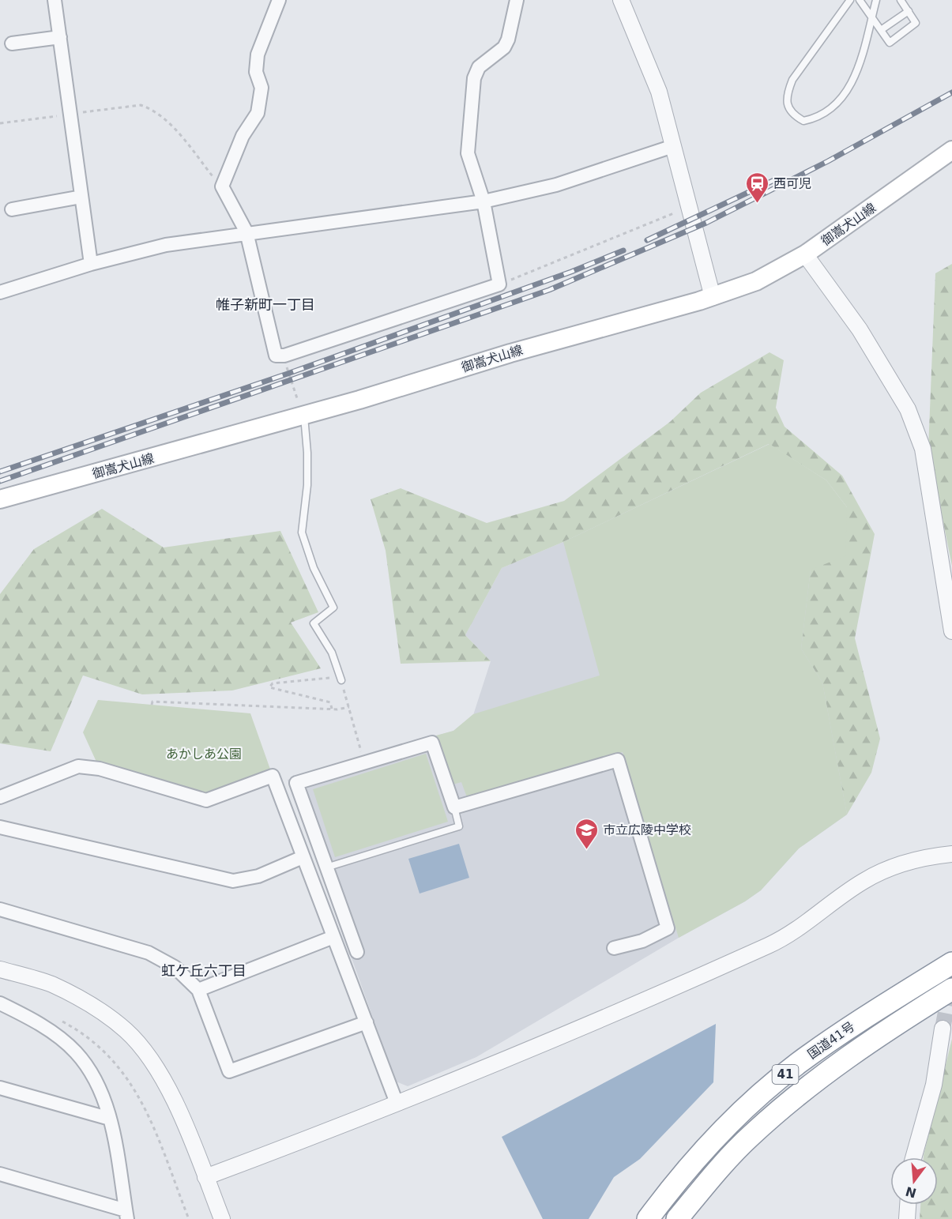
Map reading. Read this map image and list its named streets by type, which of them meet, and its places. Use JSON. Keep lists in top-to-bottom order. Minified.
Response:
{"streets":{"highway":["国道41号","41"],"main road":["御嵩犬山線"]},"districts":["帷子新町一丁目","虹ケ丘六丁目"],"parks":["あかしあ公園"],"places":{"station":["西可児"],"school or university":["市立広陵中学校"]},"north":"bottom"}
